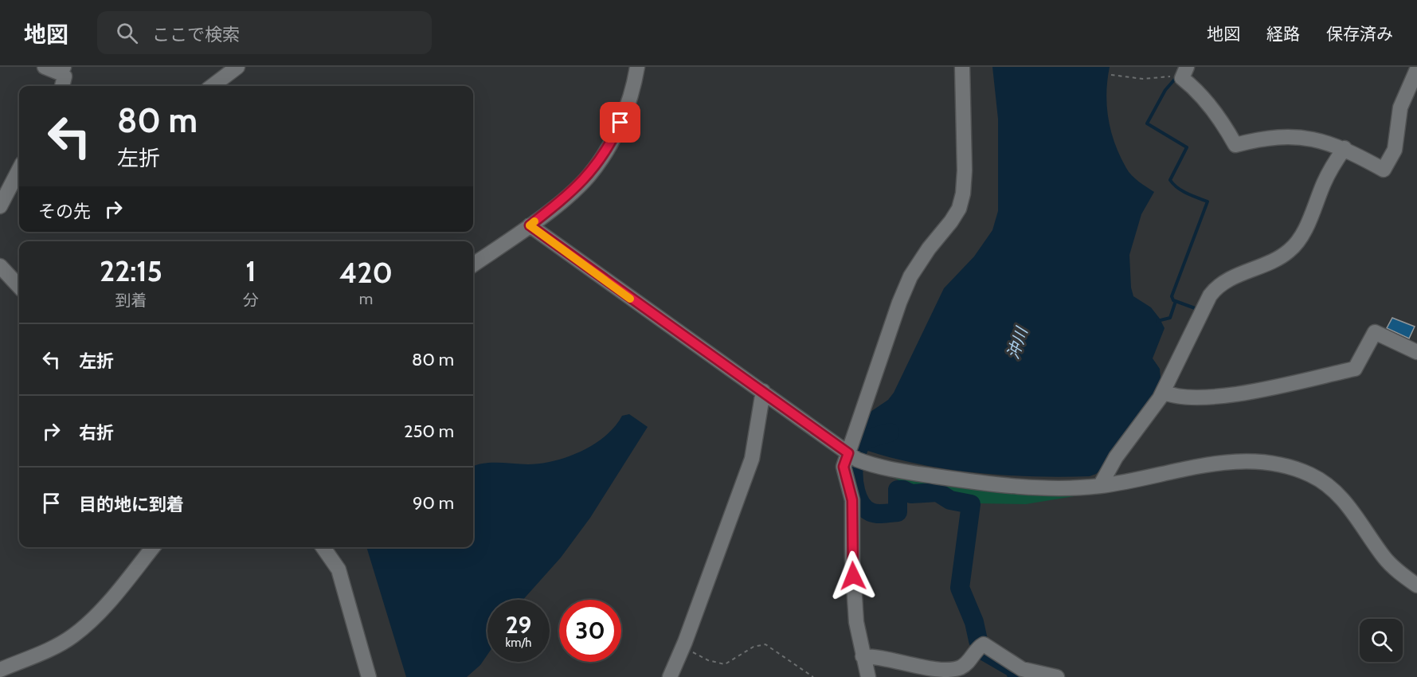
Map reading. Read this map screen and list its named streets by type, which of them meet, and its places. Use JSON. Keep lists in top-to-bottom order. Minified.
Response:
{"water":["沖川"],"page":{"header":"地図","search":"ここで検索","nav":["地図","経路","保存済み"],"turn":["80 m","左折"],"then":"その先","eta":["22:15","到着","1","分","420","m"],"list":[{"name":"左折","value":"80 m"},{"name":"右折","value":"250 m"},{"name":"目的地に到着","value":"90 m"}],"speed":"29 km/h","limit":"30"}}
